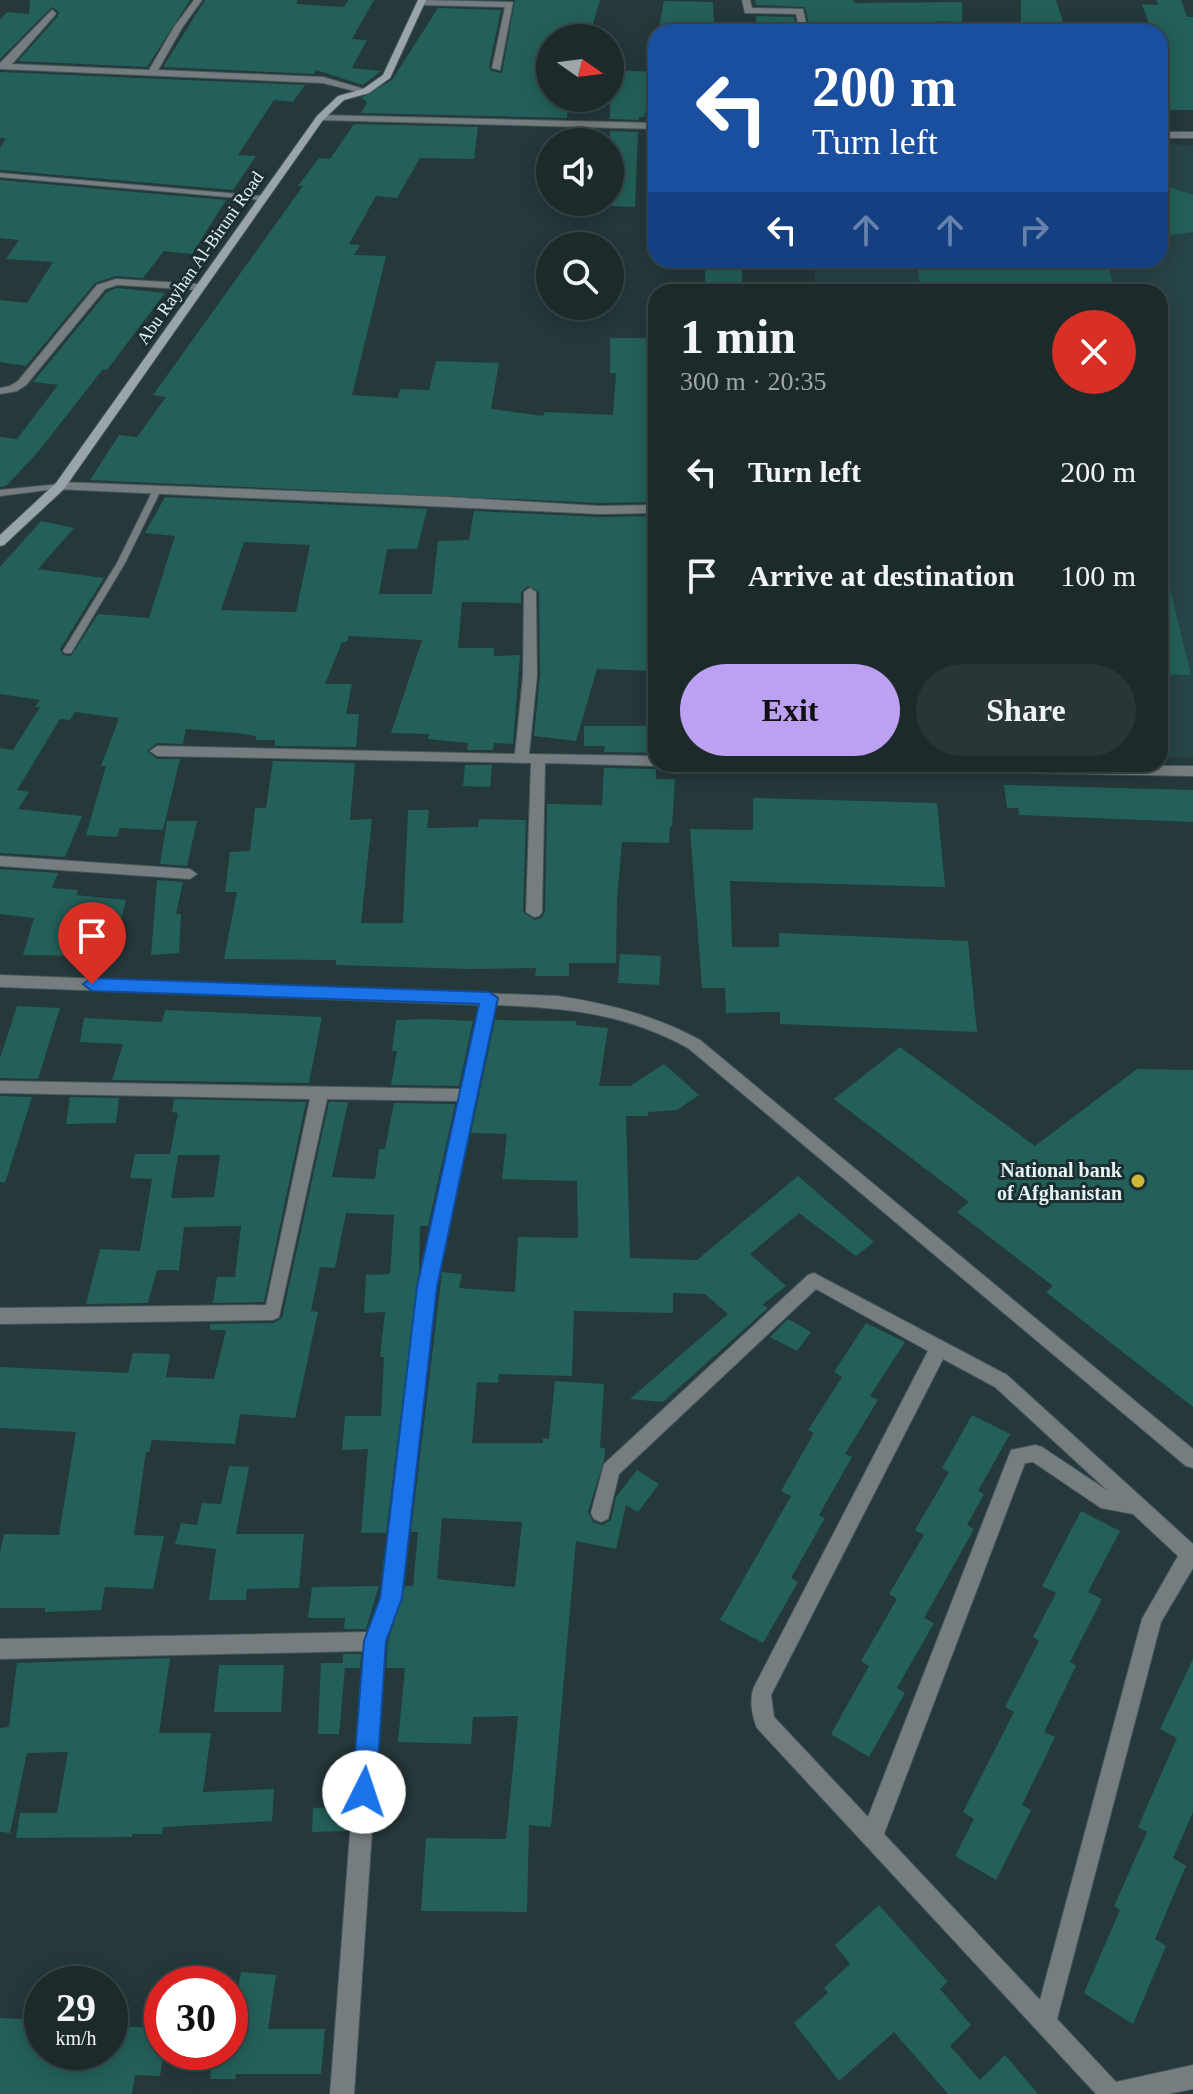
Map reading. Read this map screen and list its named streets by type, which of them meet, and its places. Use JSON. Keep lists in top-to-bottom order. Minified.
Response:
{"streets":{"street":["Abu Rayhan Al-Biruni Road"]},"places":["National bank of Afghanistan"],"north":"right","page":{"turn":["200 m","Turn left"],"heading":["1 min","300 m · 20:35"],"list":[{"name":"Turn left","value":"200 m"},{"name":"Arrive at destination","value":"100 m"}],"buttons":["Exit","Share"],"speed":"29 km/h","limit":"30"}}
